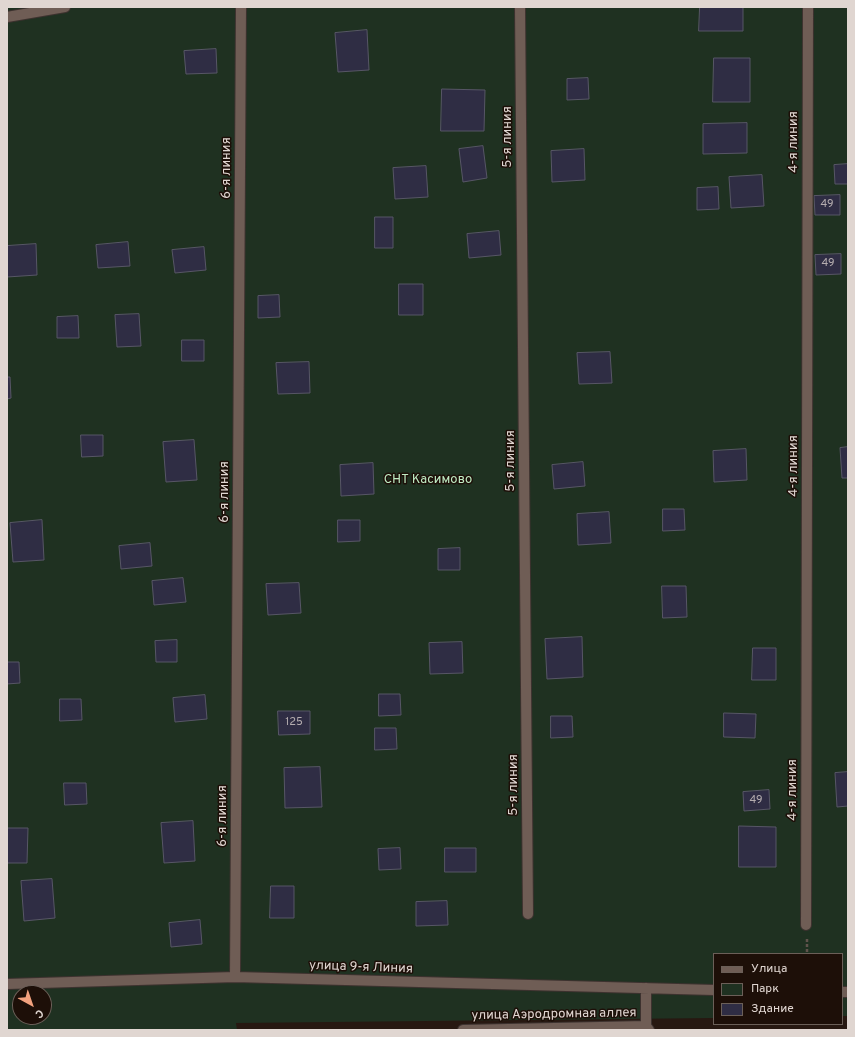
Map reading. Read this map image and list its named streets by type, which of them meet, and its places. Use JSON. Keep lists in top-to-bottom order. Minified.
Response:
{"streets":{"street":["5-я линия","4-я линия","6-я линия","улица 9-я Линия","улица Аэродромная аллея"]},"crossings":[["6-я линия","улица 9-я Линия"]],"parks":["СНТ Касимово"],"house_numbers":["49","49","125","49"],"legend":["Улица","Парк","Здание"],"north":"bottom right"}
